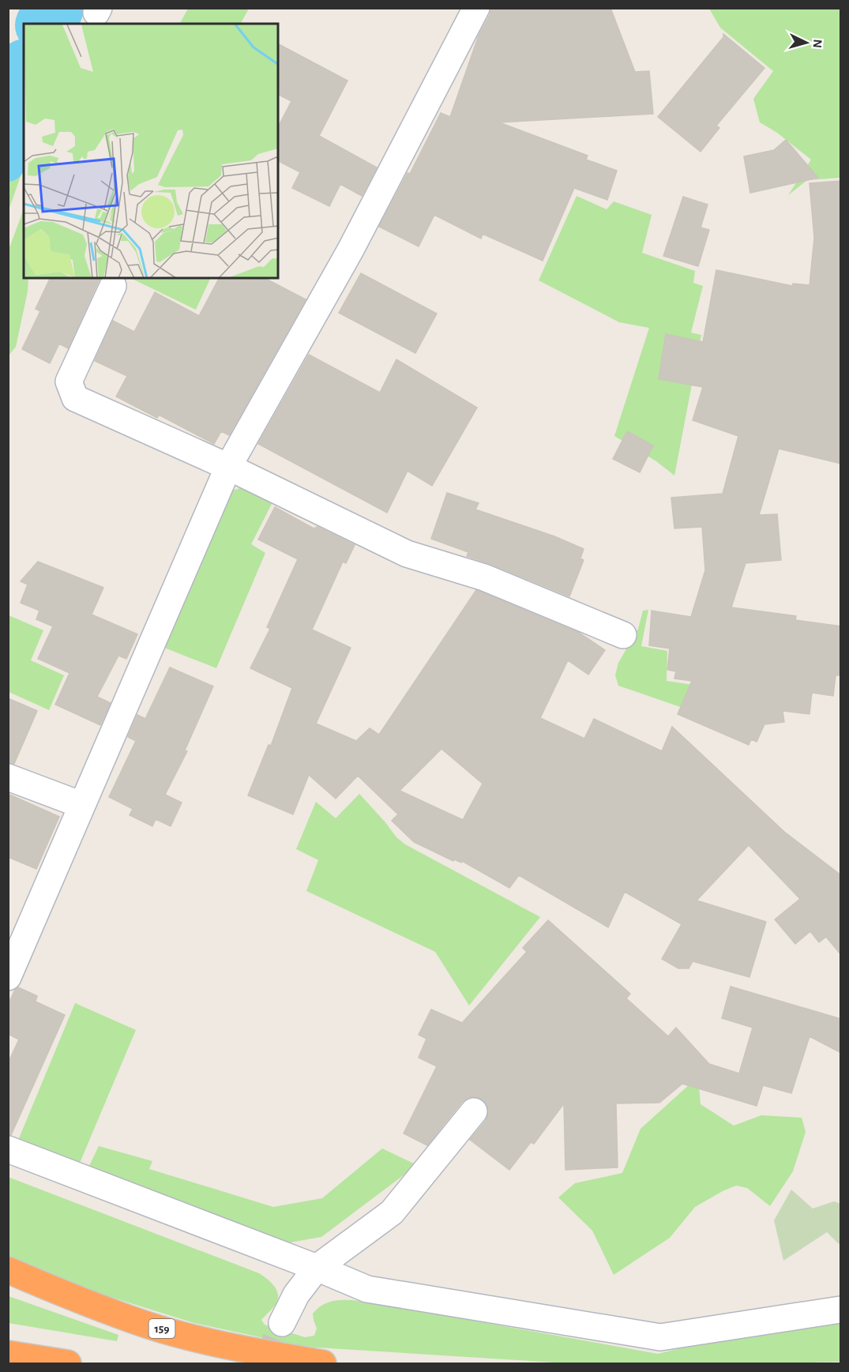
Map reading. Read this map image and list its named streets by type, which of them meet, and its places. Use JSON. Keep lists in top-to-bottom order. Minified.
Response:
{"streets":{"highway":["159"]},"north":"right"}
